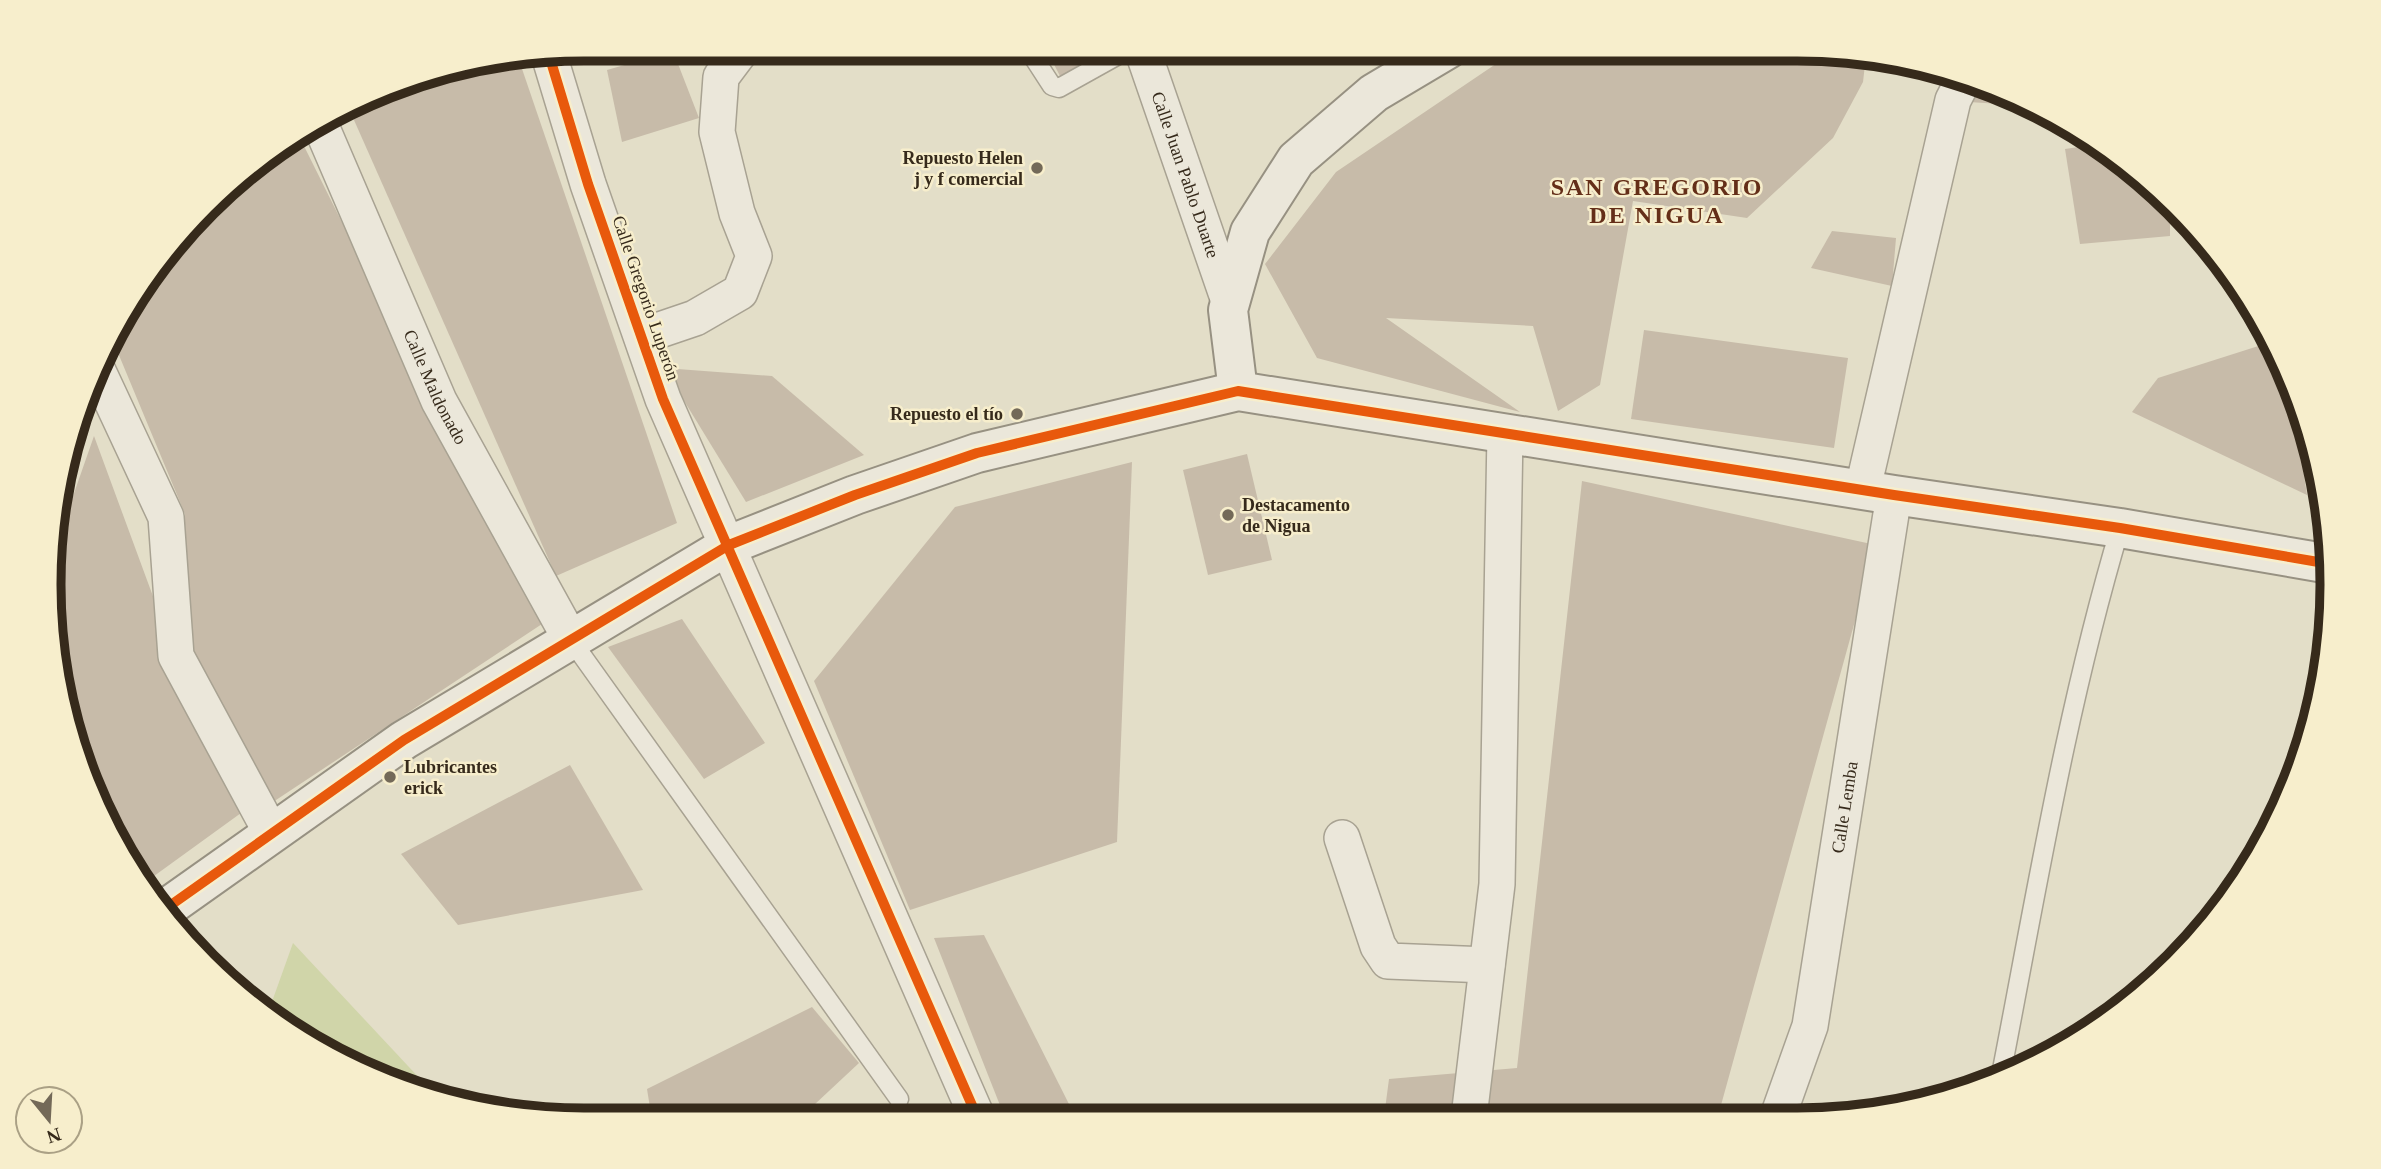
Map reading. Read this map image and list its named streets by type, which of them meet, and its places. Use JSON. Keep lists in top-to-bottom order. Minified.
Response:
{"streets":{"street":["Calle Juan Pablo Duarte","Calle Gregorio Luperón","Calle Maldonado","Calle Lemba"]},"districts":["SAN GREGORIO DE NIGUA"],"places":["Repuesto Helen j y f comercial","Repuesto el tío","Destacamento de Nigua","Lubricantes erick"],"north":"bottom"}
